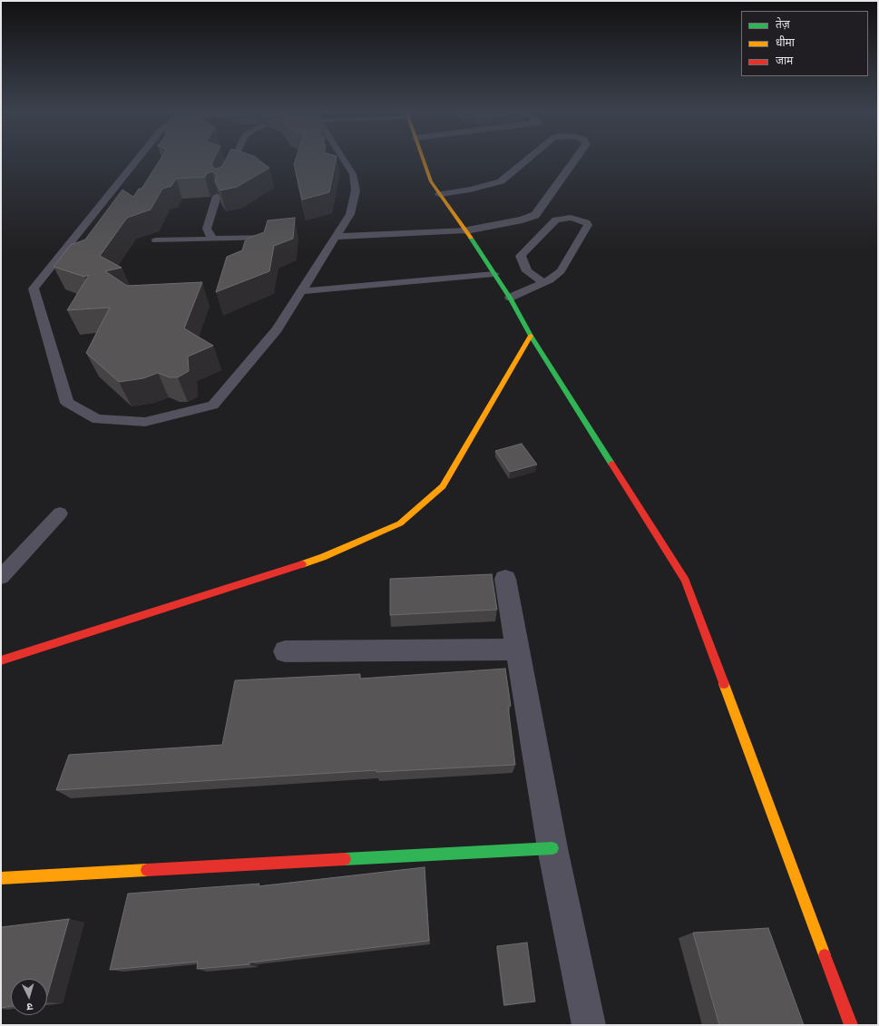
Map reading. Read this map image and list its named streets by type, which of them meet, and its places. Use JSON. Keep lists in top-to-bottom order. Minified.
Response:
{"legend":["तेज़","धीमा","जाम"],"north":"bottom"}
